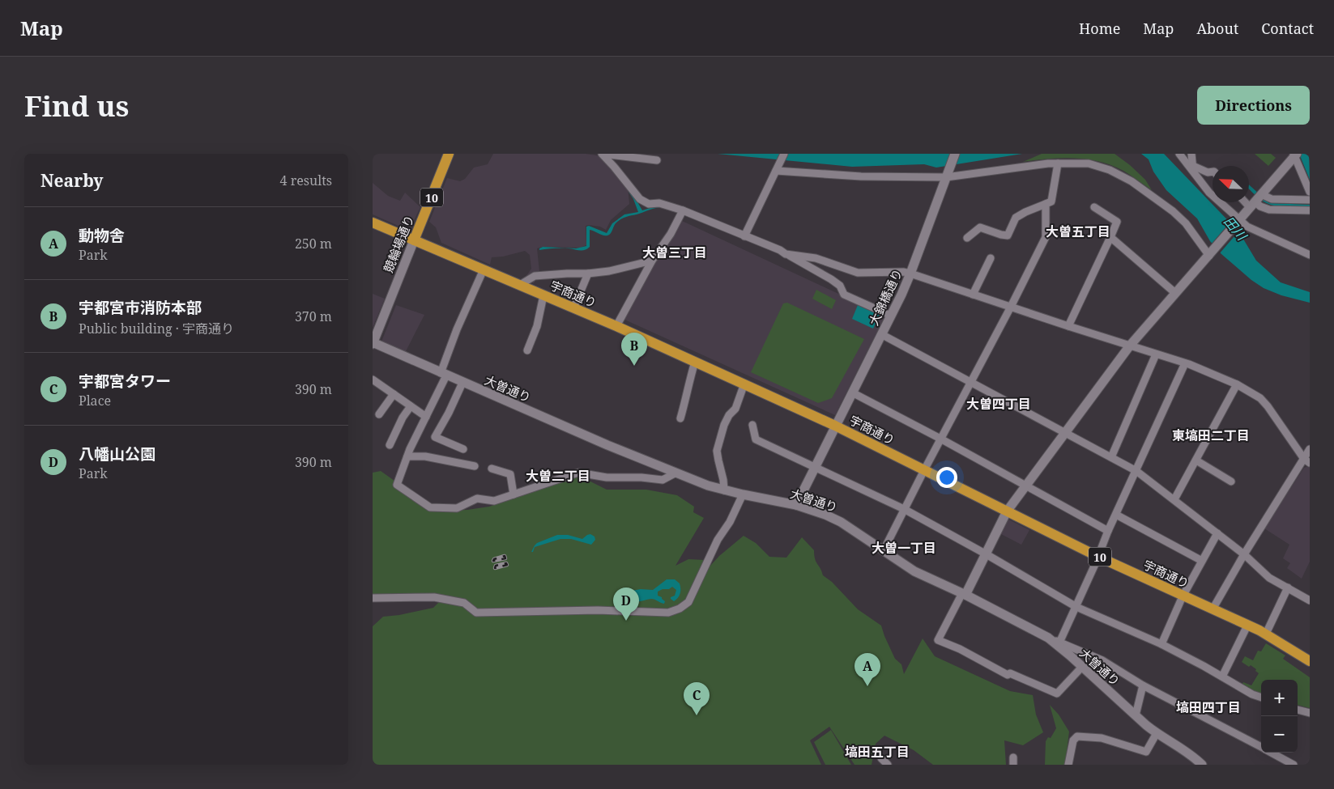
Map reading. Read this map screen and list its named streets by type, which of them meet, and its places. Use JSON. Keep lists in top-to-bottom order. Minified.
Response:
{"streets":{"main road":["10","競輪場通り","宇商通り"],"street":["大錦橋通り","大曽通り"]},"crossings":[["競輪場通り","宇商通り"],["競輪場通り","大曽通り"],["宇商通り","大錦橋通り"],["大錦橋通り","大曽通り"]],"districts":["大曽五丁目","大曽三丁目","大曽四丁目","東塙田二丁目","大曽二丁目","大曽一丁目","塙田四丁目","塙田五丁目"],"water":["田川"],"north":"top left","page":{"header":"Map","nav":["Home","Map","About","Contact"],"buttons":"Directions","title":"Find us","heading":["Nearby","4 results"],"list":[{"mark":"A","name":"動物舎","note":"Park","value":"250 m"},{"mark":"B","name":"宇都宮市消防本部","note":"Public building · 宇商通り","value":"370 m"},{"mark":"C","name":"宇都宮タワー","note":"Place","value":"390 m"},{"mark":"D","name":"八幡山公園","note":"Park","value":"390 m"}],"pins":["B","D","A","C"],"map_buttons":["+","−"]}}
